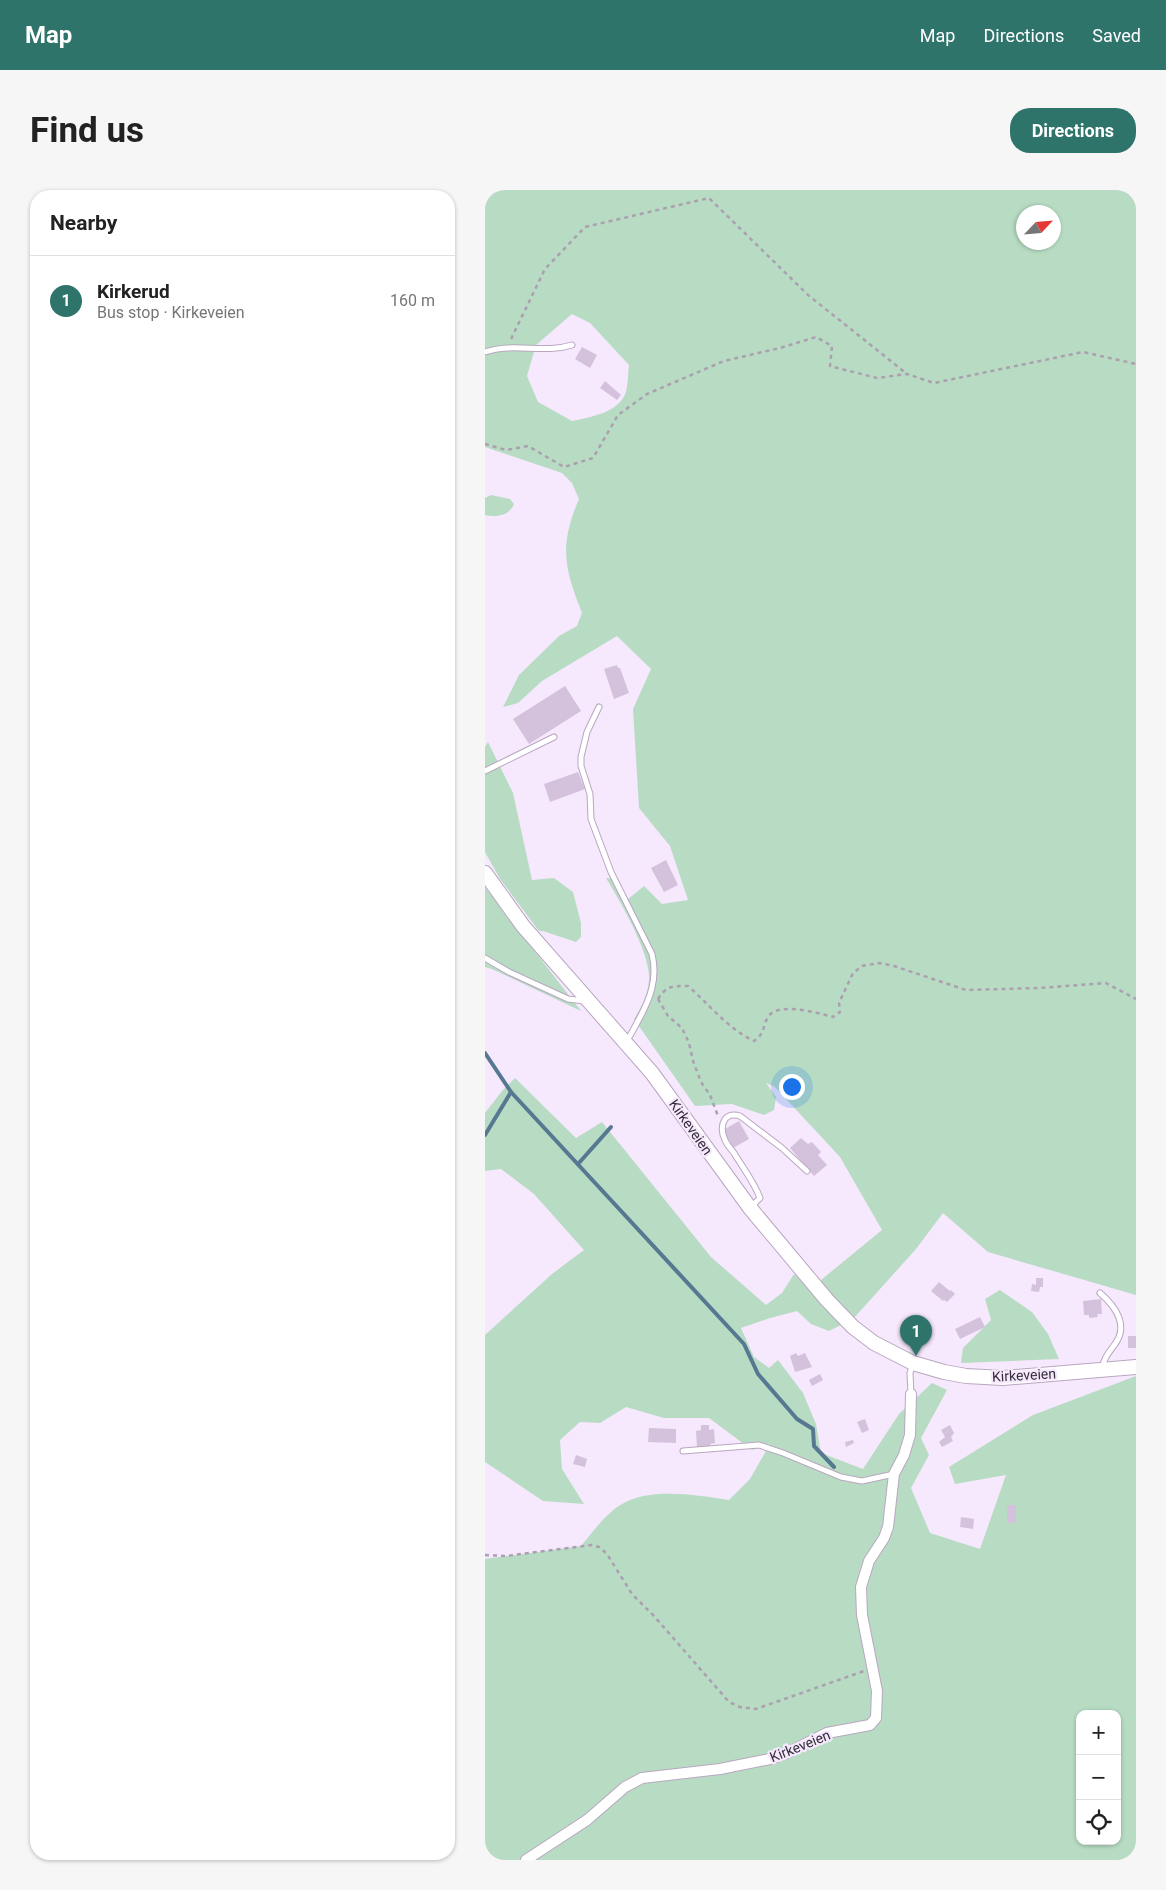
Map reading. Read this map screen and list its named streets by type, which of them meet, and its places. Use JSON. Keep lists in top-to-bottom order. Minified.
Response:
{"streets":{"main road":["Kirkeveien"]},"north":"top right","page":{"header":"Map","nav":["Map","Directions","Saved"],"buttons":"Directions","title":"Find us","heading":"Nearby","list":[{"mark":"1","name":"Kirkerud","note":"Bus stop · Kirkeveien","value":"160 m"}],"pins":"1","map_buttons":["+","−"]}}
